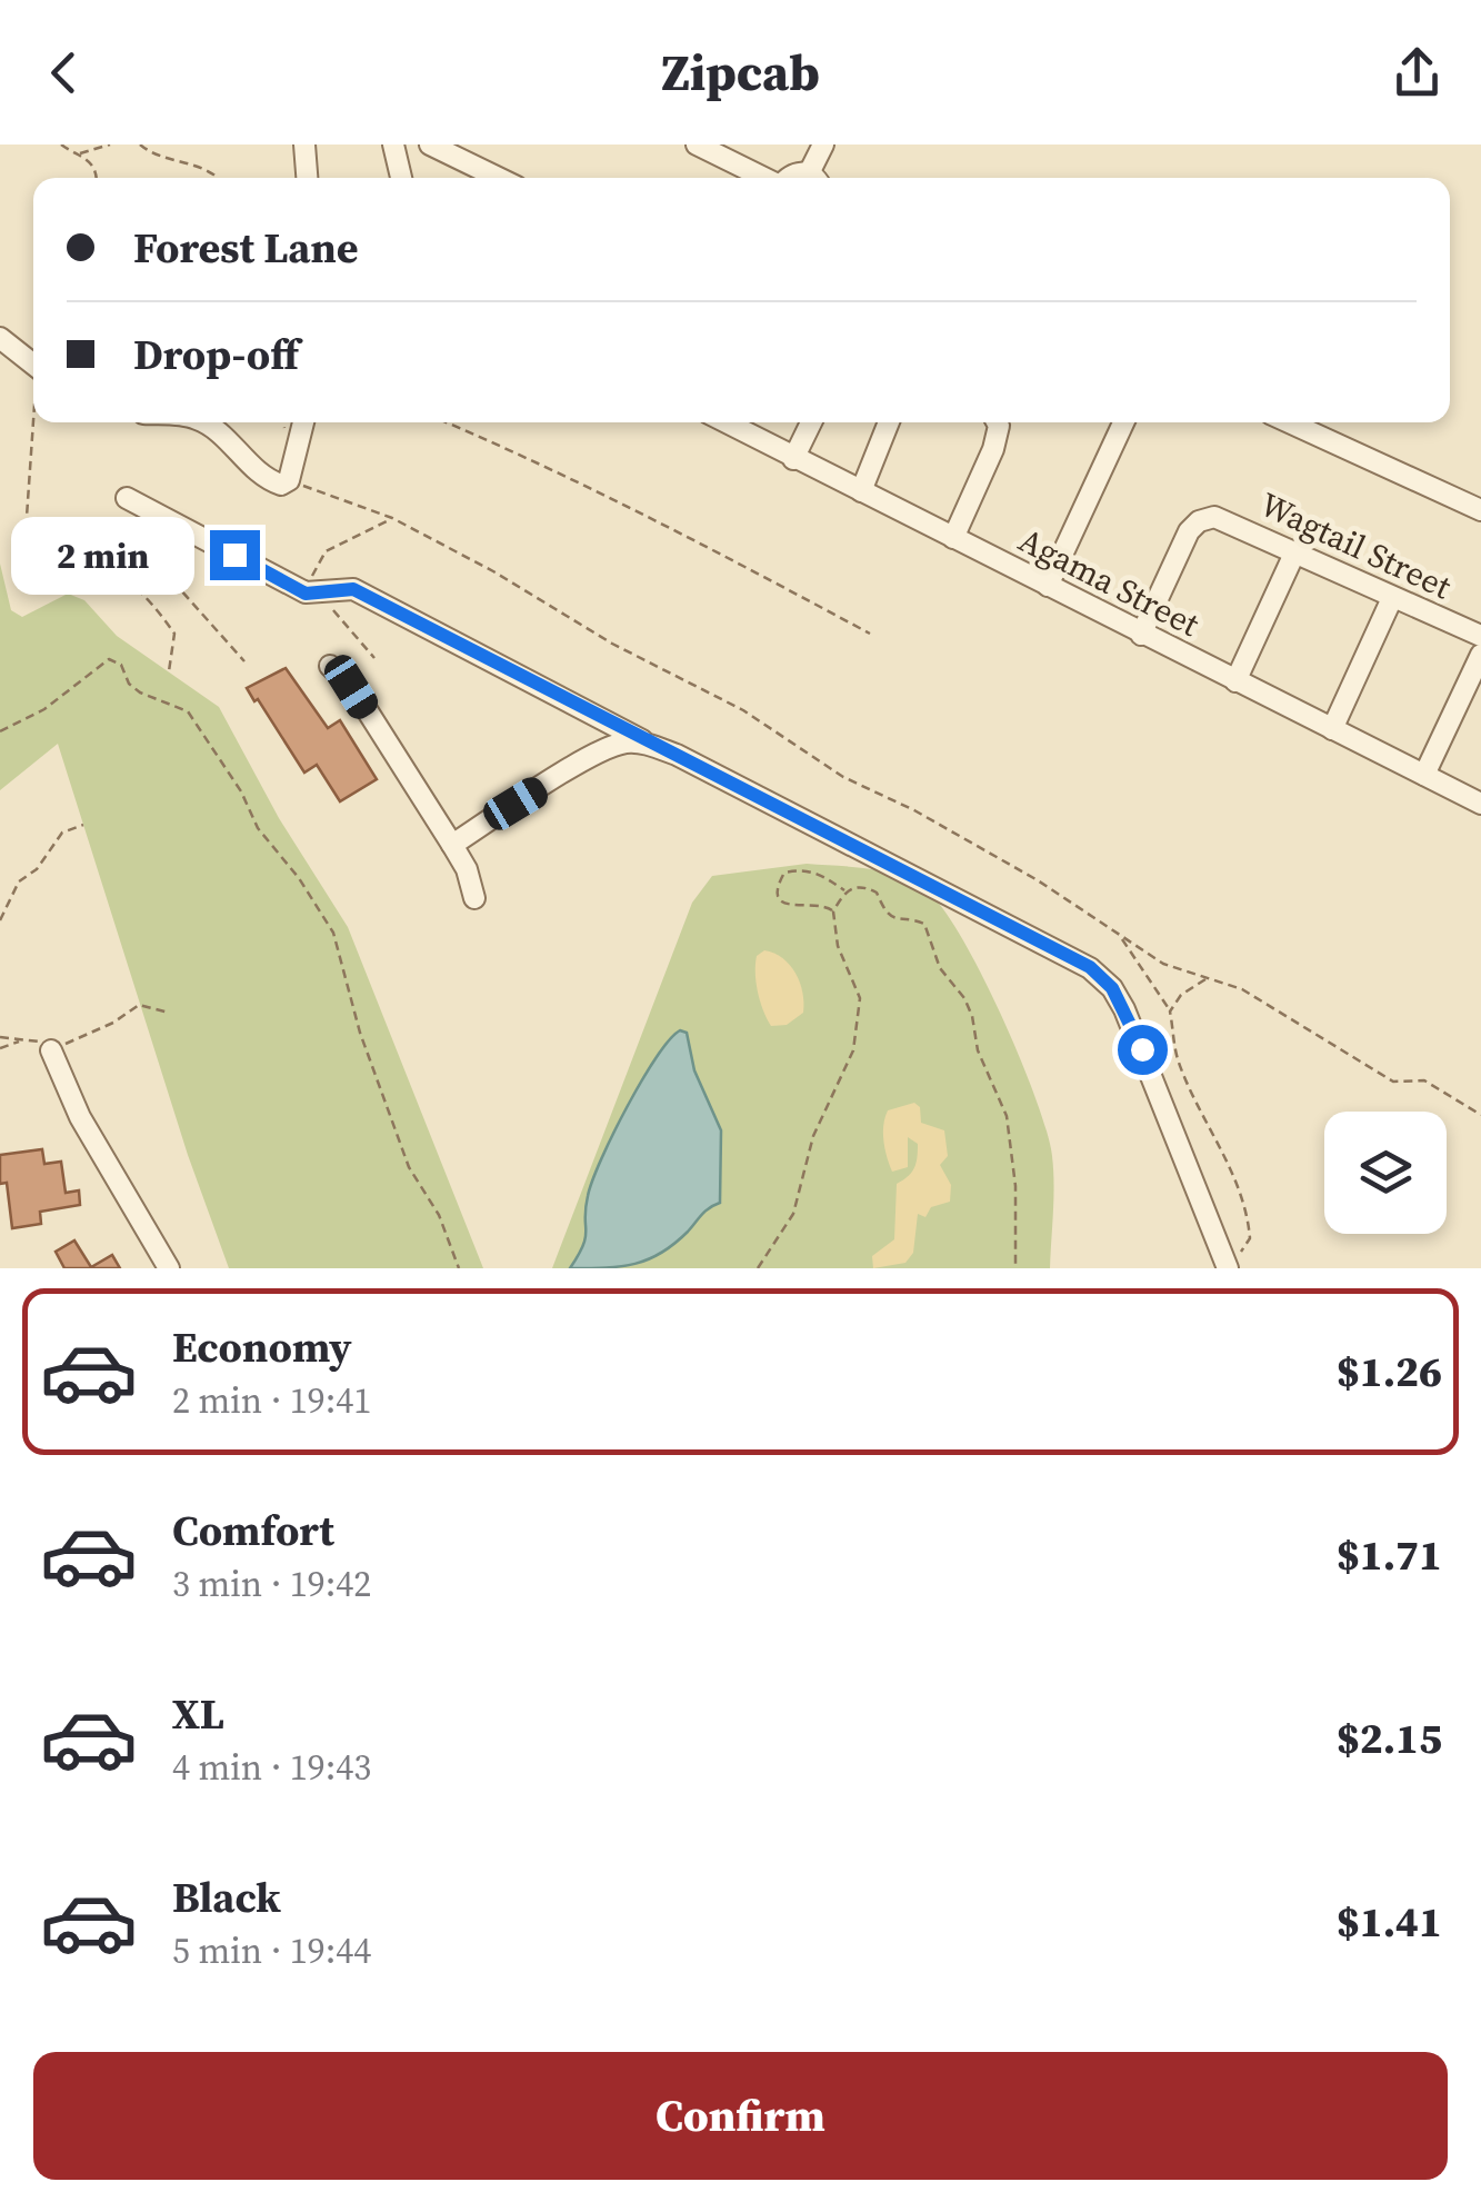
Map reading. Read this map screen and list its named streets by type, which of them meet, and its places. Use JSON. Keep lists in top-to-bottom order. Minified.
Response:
{"streets":{"street":["Wagtail Street","Agama Street"]},"crossings":[["Wagtail Street","Agama Street"]],"page":{"header":"Zipcab","banner":["Forest Lane","Drop-off"],"bubble":"2 min","list":[{"name":"Economy","note":"2 min · 19:41","value":"$1.26"},{"name":"Comfort","note":"3 min · 19:42","value":"$1.71"},{"name":"XL","note":"4 min · 19:43","value":"$2.15"},{"name":"Black","note":"5 min · 19:44","value":"$1.41"}],"buttons":"Confirm"}}
